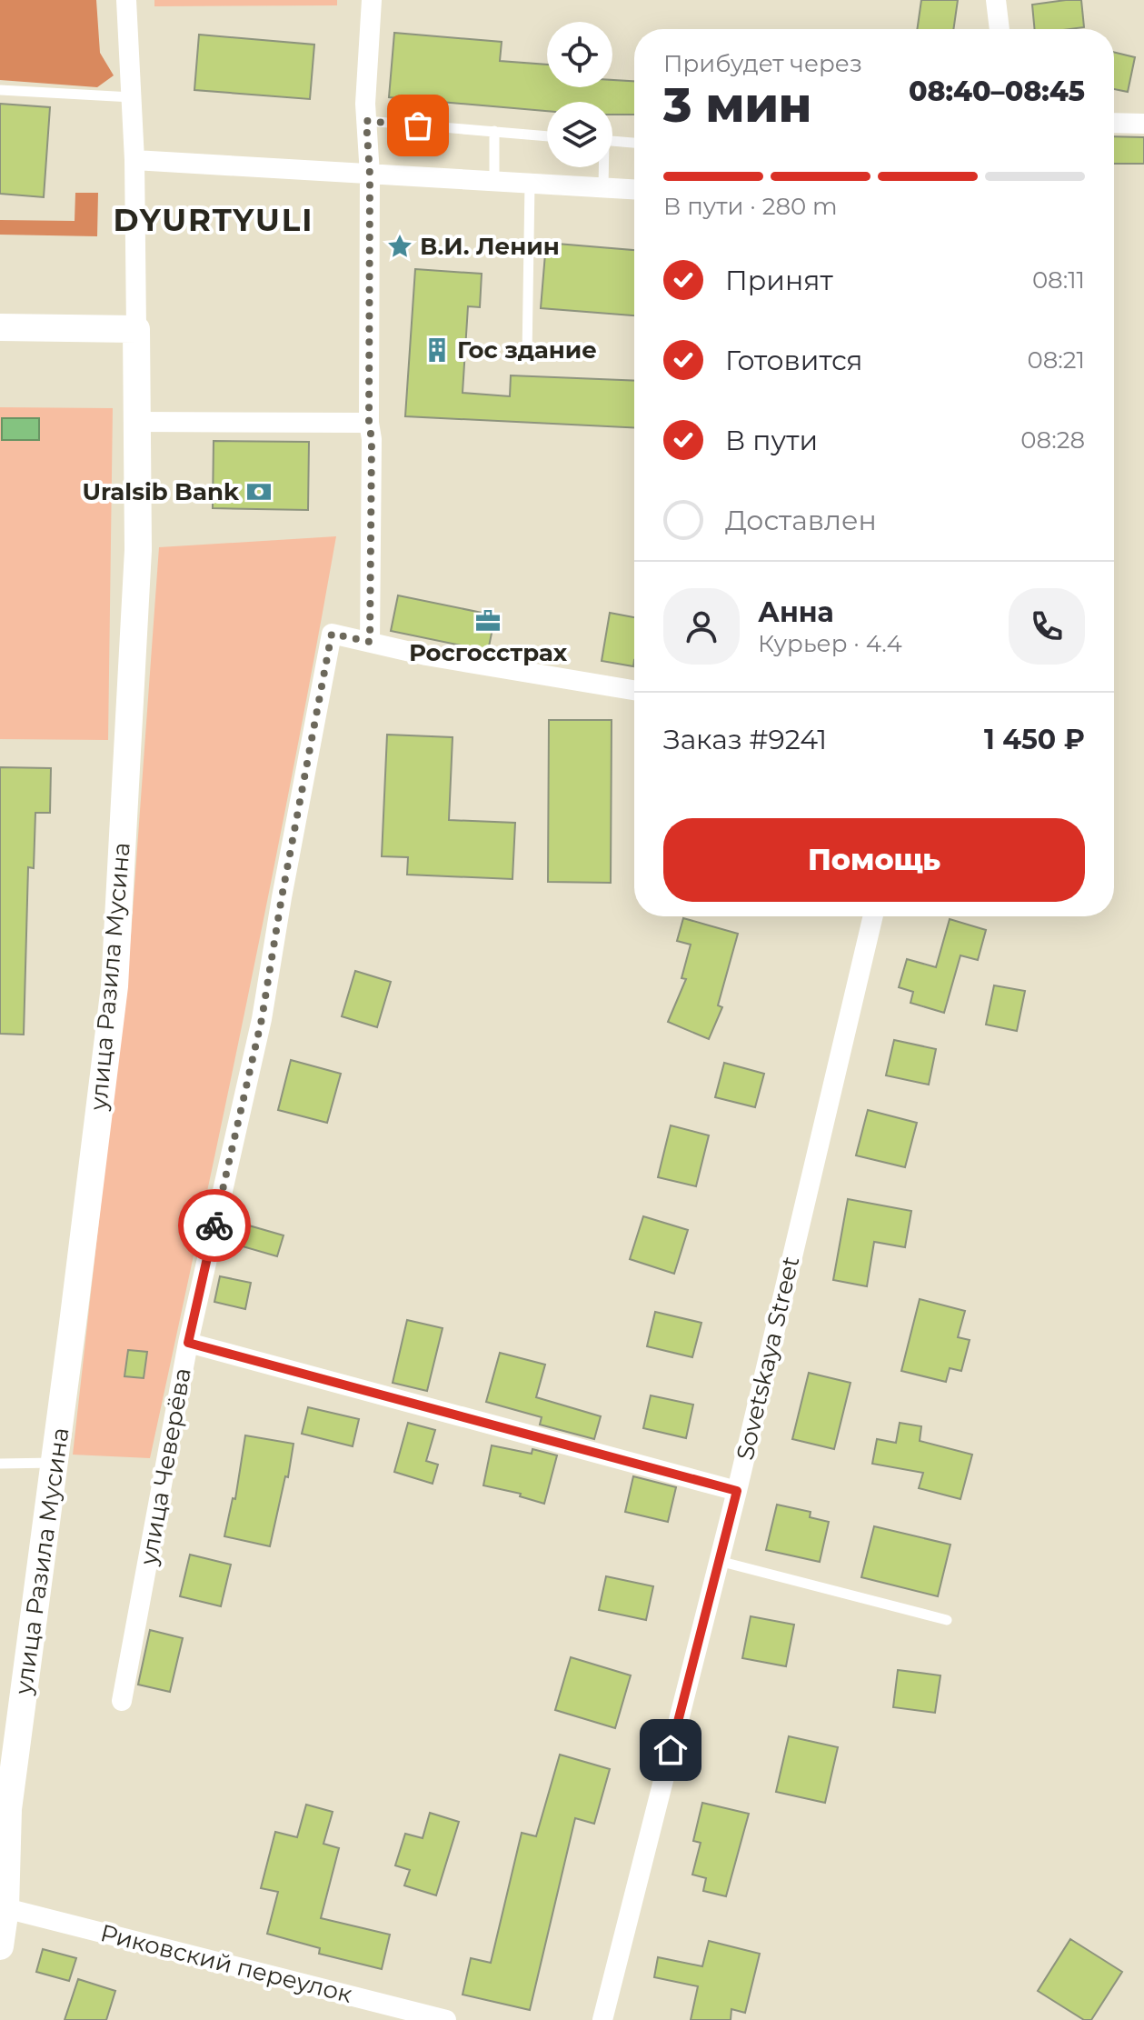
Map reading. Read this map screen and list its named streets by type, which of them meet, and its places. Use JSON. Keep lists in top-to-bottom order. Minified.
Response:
{"streets":{"main road":["улица Разила Мусина"],"street":["Sovetskaya Street","улица Чеверёва","Риковский переулок"]},"crossings":[["улица Разила Мусина","Риковский переулок"]],"districts":["DYURTYULI"],"places":{"place":["В.И. Ленин"],"building":["Гос здание"],"bank":["Uralsib Bank"],"office":["Росгосстрах"]},"page":{"heading":["3 мин","Прибудет через","08:40–08:45"],"panel":["Анна","Курьер · 4.4","Заказ #9241","1 450 ₽"],"bar":"В пути · 280 m","list":[["Принят","08:11"],["Готовится","08:21"],["В пути","08:28"],"Доставлен"],"buttons":"Помощь"}}
